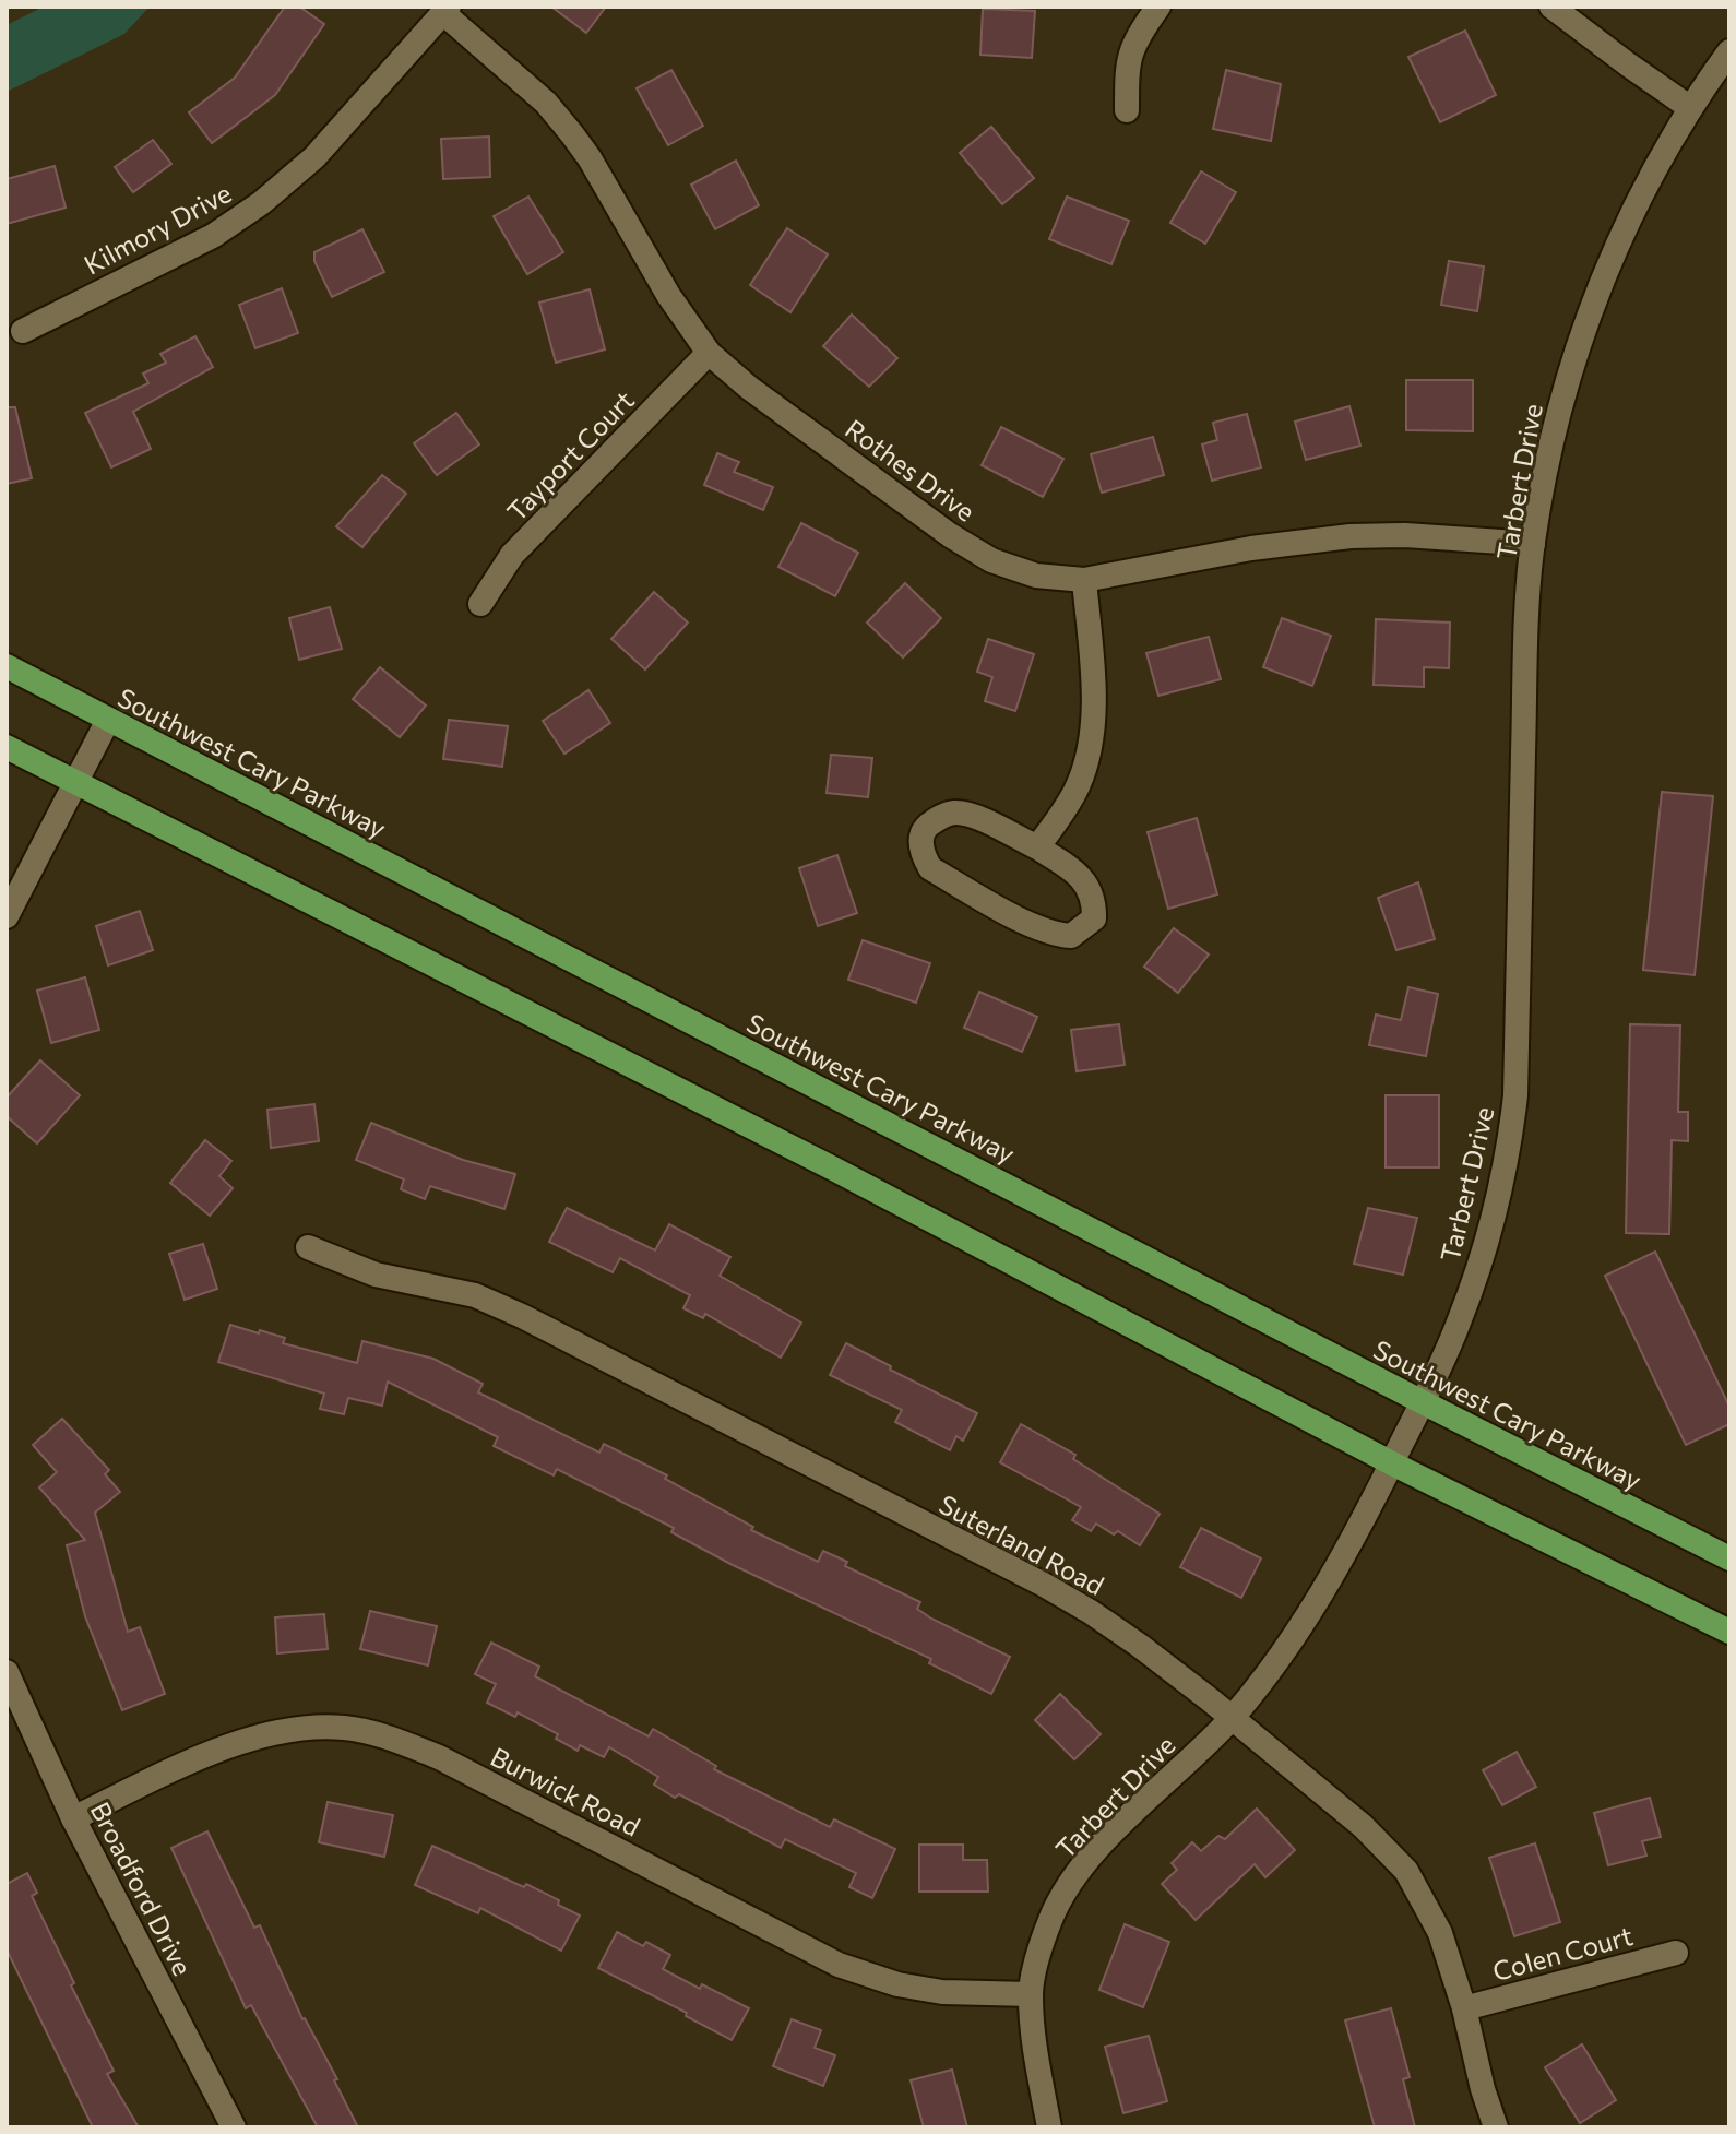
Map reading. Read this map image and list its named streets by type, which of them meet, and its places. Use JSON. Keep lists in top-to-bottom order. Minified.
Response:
{"streets":{"main road":["Southwest Cary Parkway"],"street":["Kilmory Drive","Tayport Court","Rothes Drive","Tarbert Drive","Suterland Road","Burwick Road","Broadford Drive","Colen Court"]},"crossings":[["Kilmory Drive","Rothes Drive"],["Tayport Court","Rothes Drive"],["Rothes Drive","Tarbert Drive"],["Tarbert Drive","Southwest Cary Parkway"],["Tarbert Drive","Suterland Road"],["Tarbert Drive","Burwick Road"],["Suterland Road","Colen Court"],["Burwick Road","Broadford Drive"]]}
